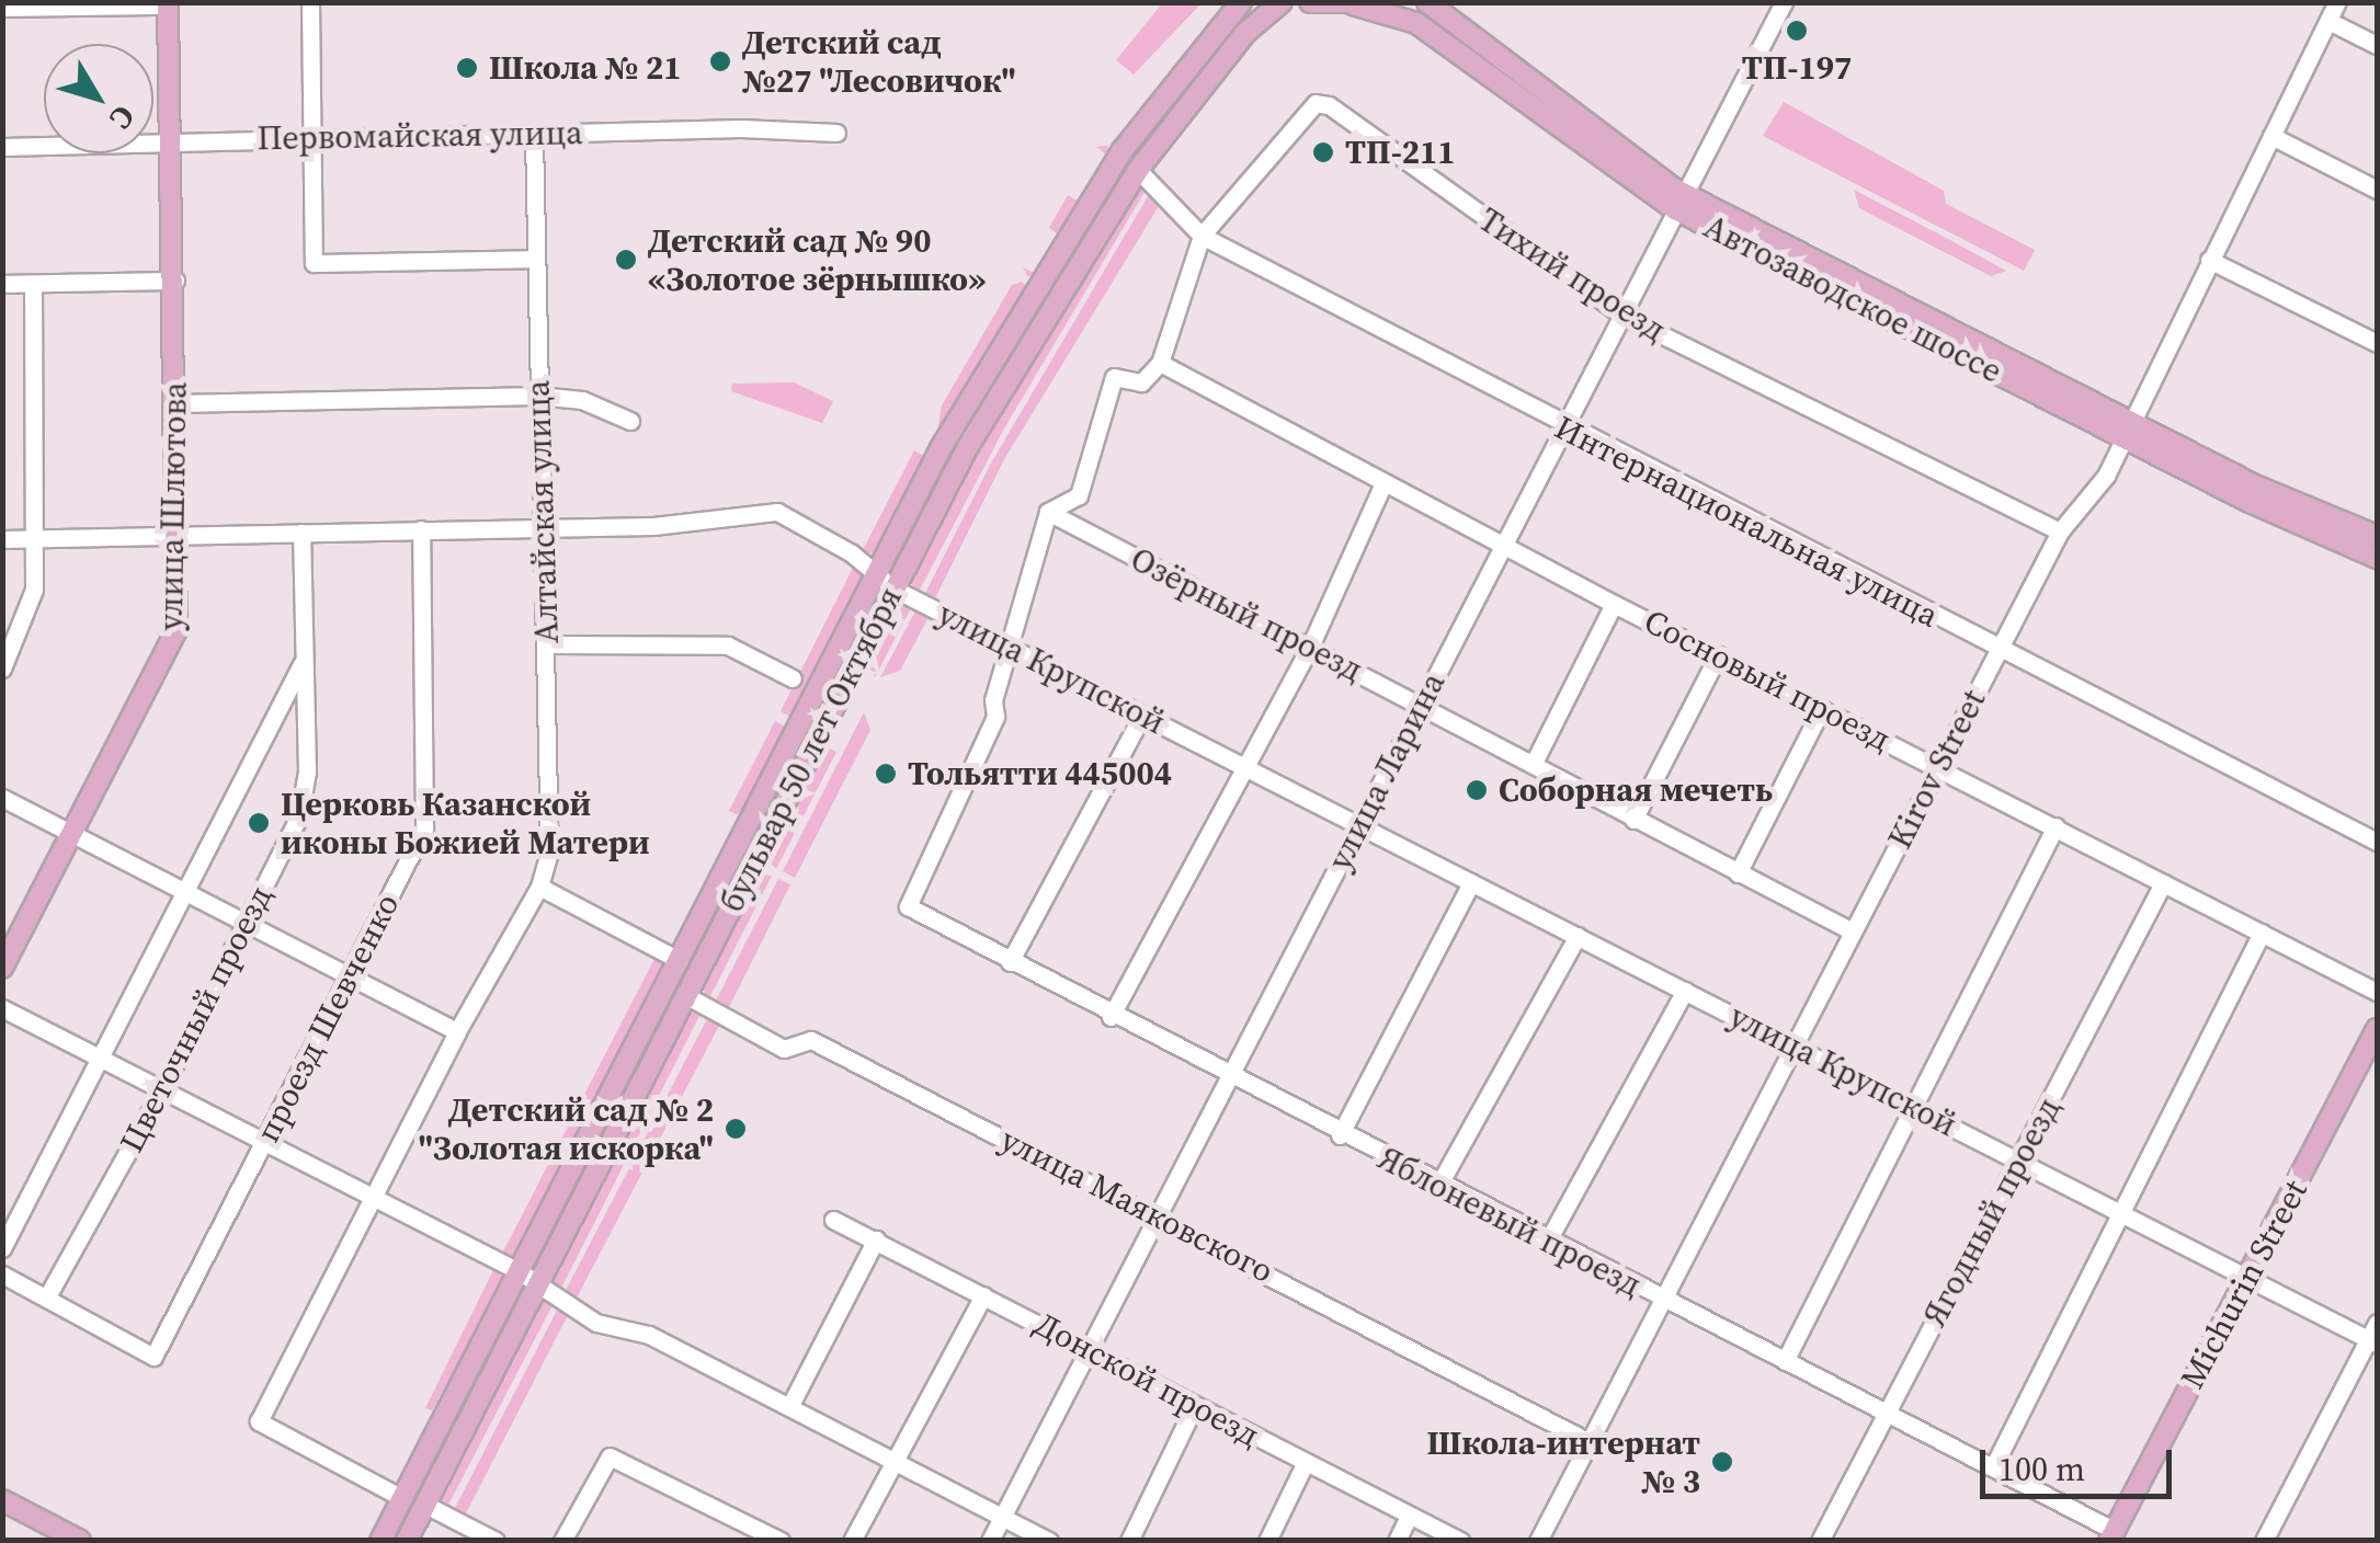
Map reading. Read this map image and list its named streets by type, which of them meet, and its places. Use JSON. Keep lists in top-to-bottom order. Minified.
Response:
{"streets":{"main road":["Автозаводское шоссе","улица Шлютова","бульвар 50 лет Октября","Michurin Street"],"street":["Первомайская улица","Тихий проезд","Алтайская улица","Интернациональная улица","Озёрный проезд","улица Крупской","Сосновый проезд","Kirov Street","улица Ларина","проезд Шевченко","Цветочный проезд","улица Маяковского","Ягодный проезд","Яблоневый проезд","Донской проезд"]},"crossings":[["Первомайская улица","улица Шлютова"],["Первомайская улица","Алтайская улица"],["Тихий проезд","Интернациональная улица"],["Тихий проезд","Kirov Street"],["Тихий проезд","улица Ларина"],["Автозаводское шоссе","Kirov Street"],["Автозаводское шоссе","улица Ларина"],["улица Шлютова","улица Крупской"],["Алтайская улица","улица Крупской"],["Алтайская улица","бульвар 50 лет Октября"],["Интернациональная улица","бульвар 50 лет Октября"],["Интернациональная улица","Kirov Street"],["Интернациональная улица","улица Ларина"],["Озёрный проезд","Kirov Street"],["Озёрный проезд","улица Ларина"],["улица Крупской","бульвар 50 лет Октября"],["улица Крупской","Kirov Street"],["улица Крупской","улица Ларина"],["улица Крупской","проезд Шевченко"],["улица Крупской","Цветочный проезд"],["улица Крупской","Ягодный проезд"],["улица Крупской","Яблоневый проезд"],["улица Крупской","Michurin Street"],["Сосновый проезд","Kirov Street"],["Сосновый проезд","улица Ларина"],["Сосновый проезд","Ягодный проезд"],["бульвар 50 лет Октября","улица Маяковского"],["Kirov Street","улица Маяковского"],["Kirov Street","Яблоневый проезд"],["улица Ларина","улица Маяковского"],["улица Ларина","Яблоневый проезд"],["улица Ларина","Донской проезд"],["проезд Шевченко","Цветочный проезд"],["Ягодный проезд","Яблоневый проезд"],["Яблоневый проезд","Michurin Street"]],"places":["ТП-197","Детский сад №27 \"Лесовичок\"","Школа № 21","ТП-211","Детский сад № 90 «Золотое зёрнышко»","Тольятти 445004","Cоборная мечеть","Церковь Казанской иконы Божией Матери","Детский сад № 2 \"Золотая искорка\"","Школа-интернат № 3"],"scale_bar":"100 m","north":"bottom right"}
